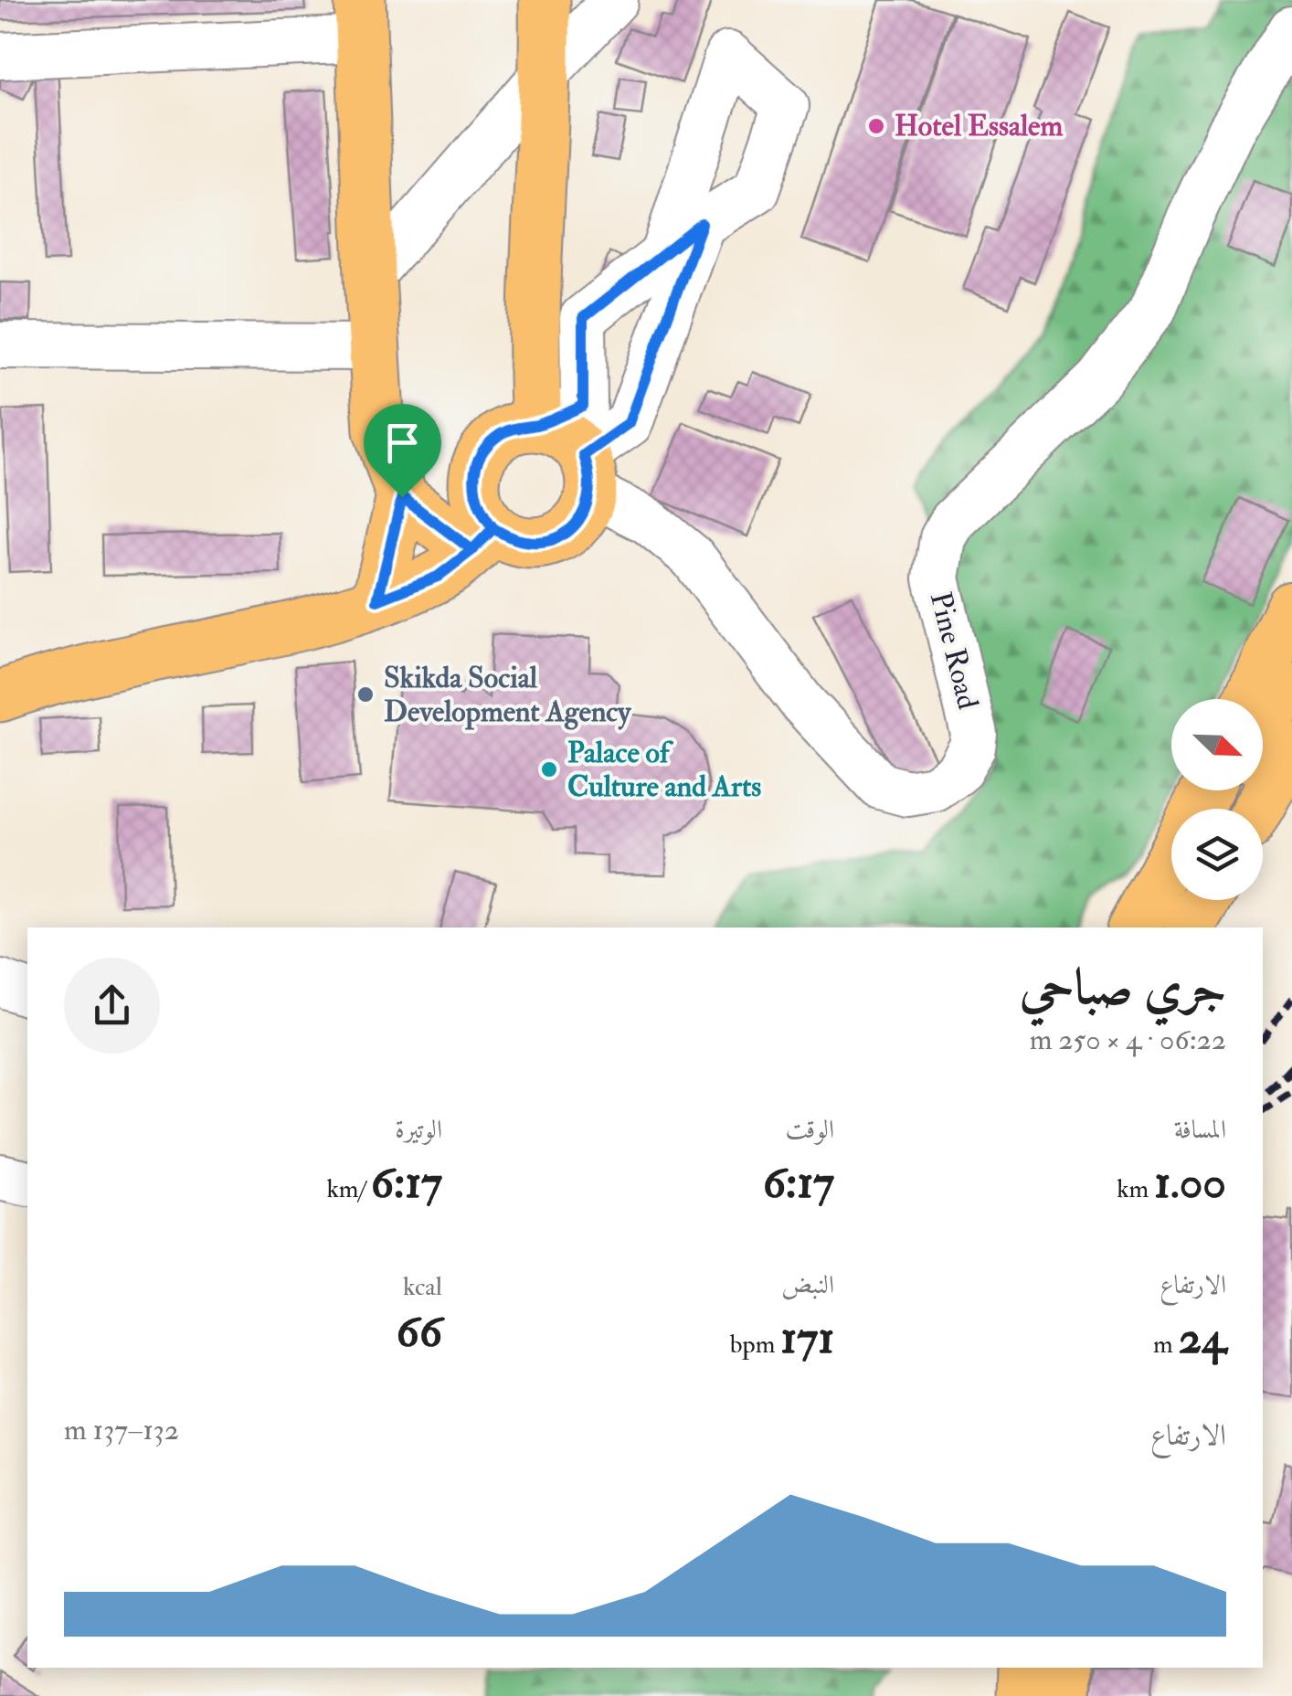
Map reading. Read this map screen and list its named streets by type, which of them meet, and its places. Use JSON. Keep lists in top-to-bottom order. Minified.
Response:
{"streets":{"street":["Pine Road"]},"places":["Hotel Essalem","Skikda Social Development Agency","Palace of Culture and Arts"],"north":"bottom right","page":{"heading":["جري صباحي","06:22 · 4 × 250 m"],"stats":[["المسافة","1.00 km"],["الوقت","6:17"],["الوتيرة","6:17 /km"],["الارتفاع","24 m"],["النبض","171 bpm"],["kcal","66"]],"chart":["الارتفاع","132–137 m"]}}
